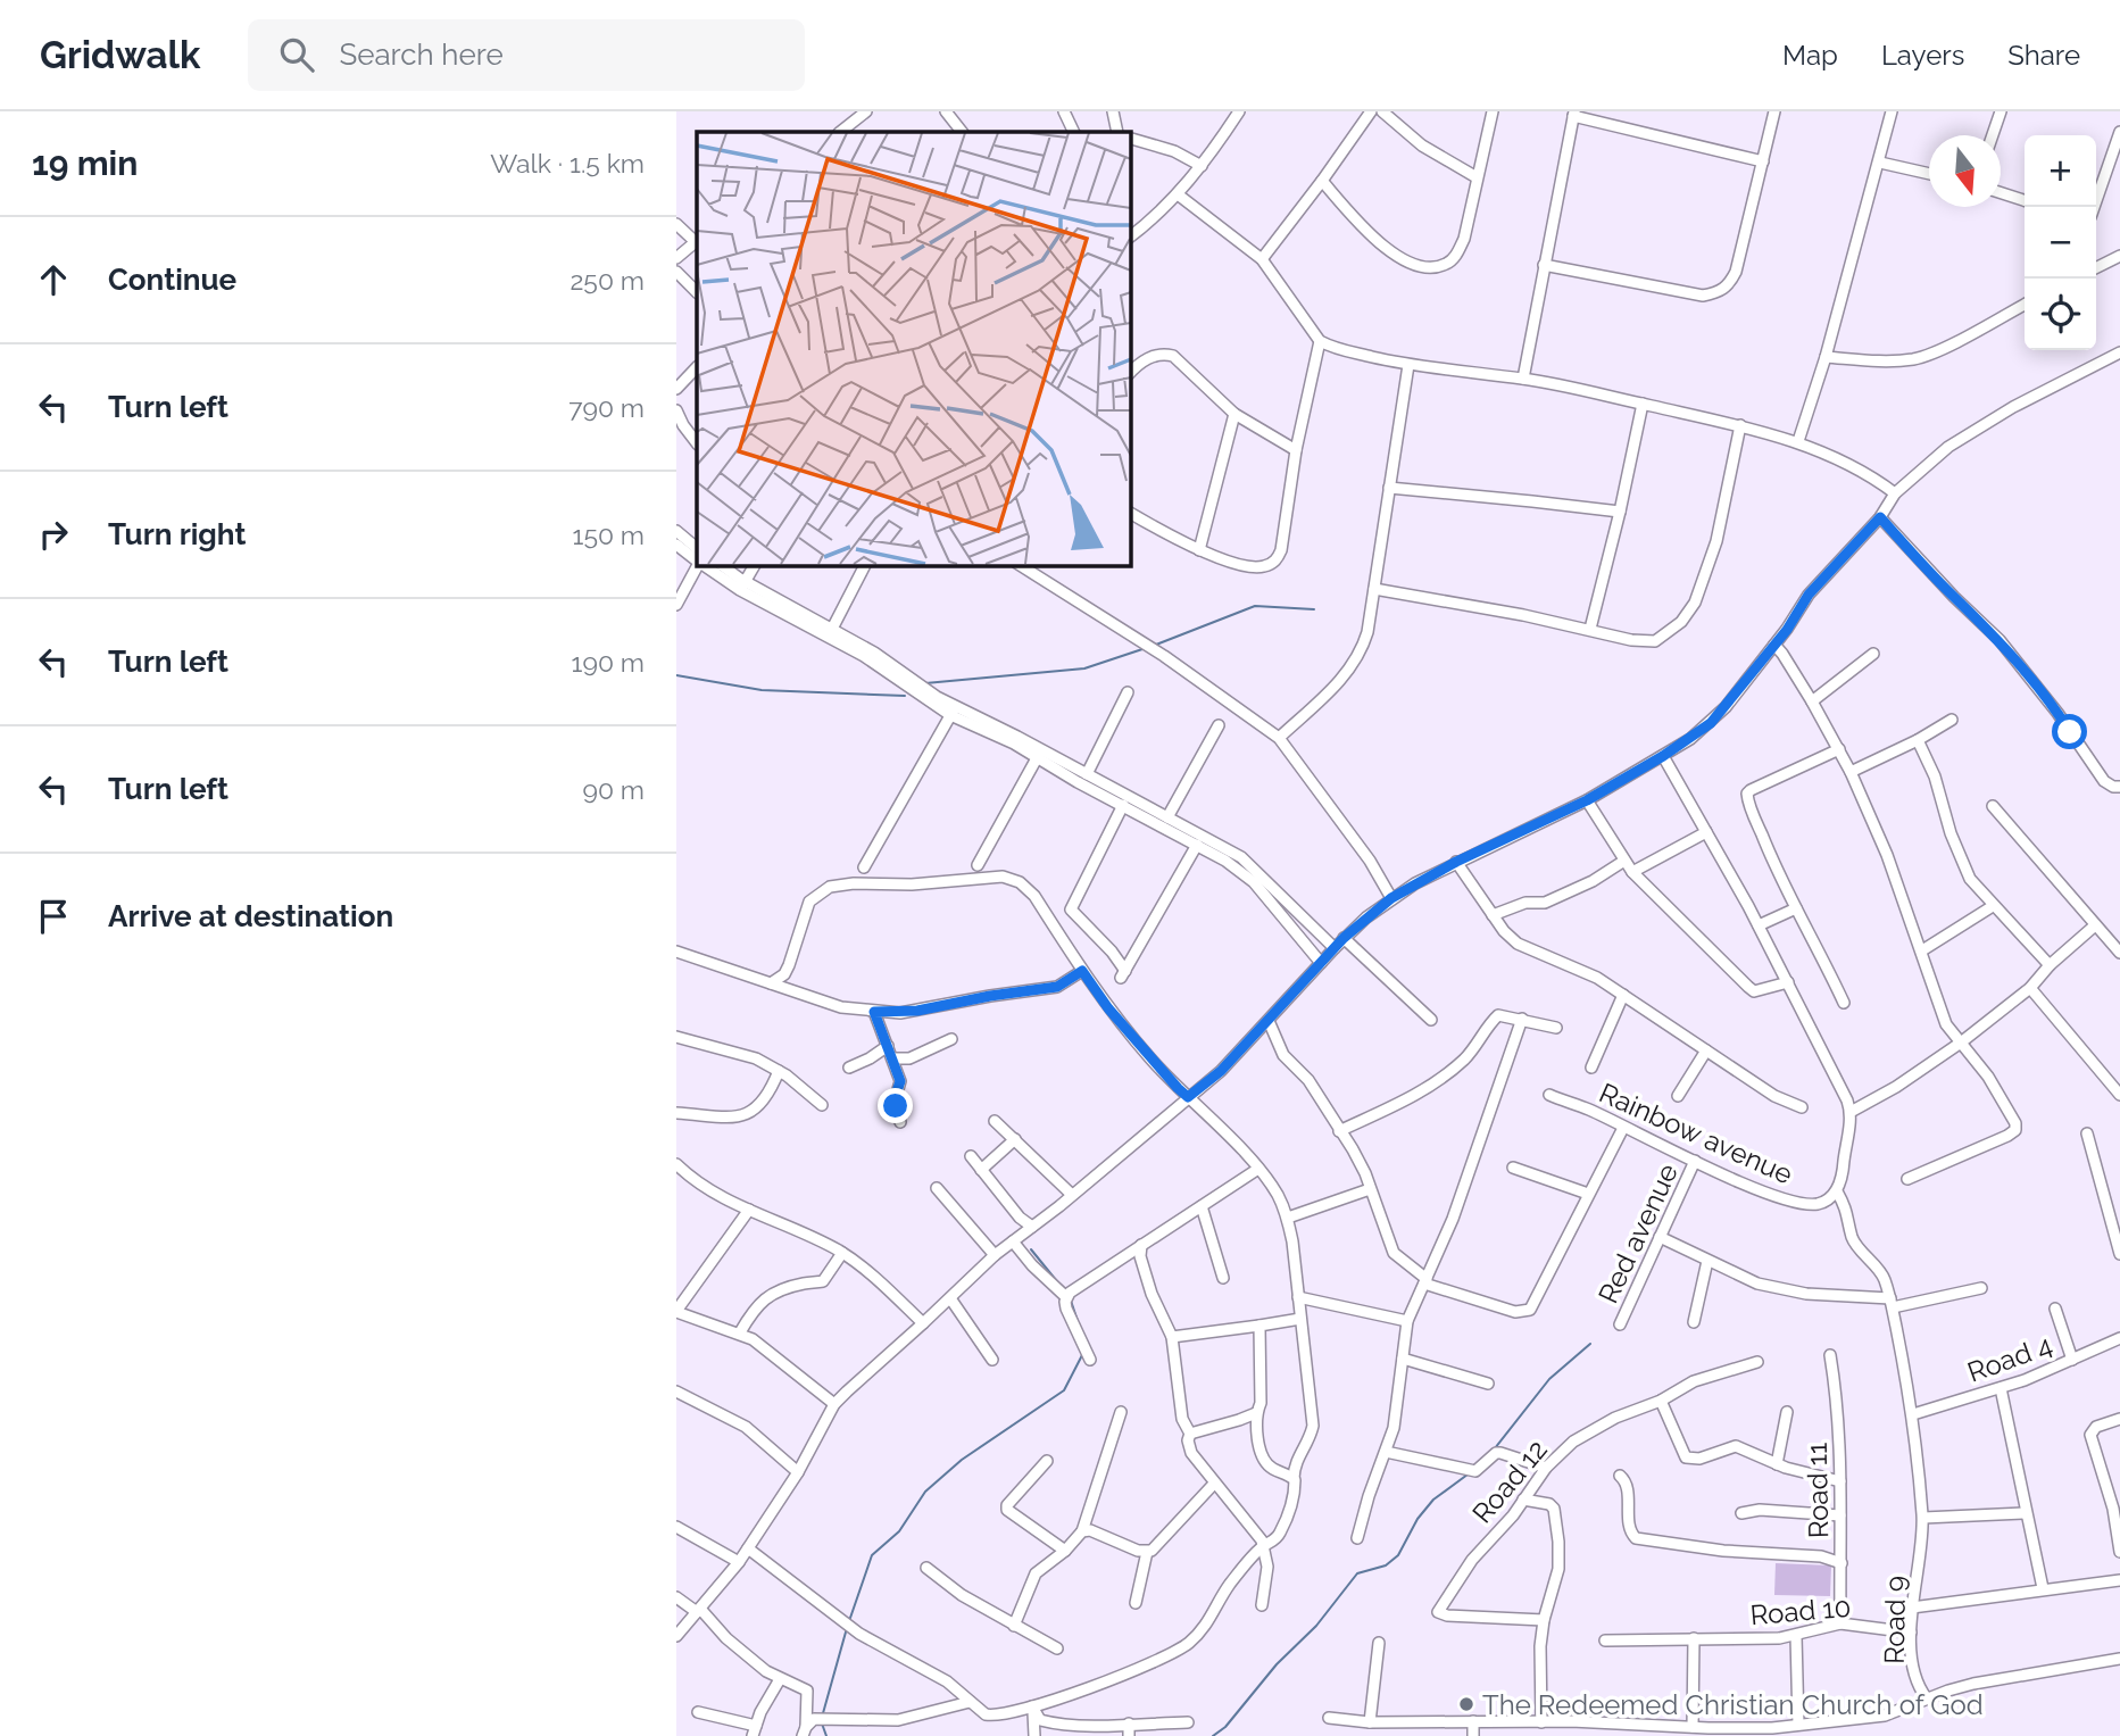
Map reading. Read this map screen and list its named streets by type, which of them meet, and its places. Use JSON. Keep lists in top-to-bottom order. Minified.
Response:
{"streets":{"street":["Rainbow avenue","Red avenue","Road 4","Road 12","Road 11","Road 10","Road 9"]},"crossings":[["Rainbow avenue","Red avenue"],["Rainbow avenue","Road 9"],["Road 4","Road 9"],["Road 11","Road 10"],["Road 10","Road 9"]],"places":["The Redeemed Christian Church of God"],"north":"bottom","page":{"header":"Gridwalk","search":"Search here","nav":["Map","Layers","Share"],"heading":["19 min","Walk · 1.5 km"],"map_buttons":["+","−"],"list":[["Continue","250 m"],["Turn left","790 m"],["Turn right","150 m"],["Turn left","190 m"],["Turn left","90 m"],"Arrive at destination"]}}
